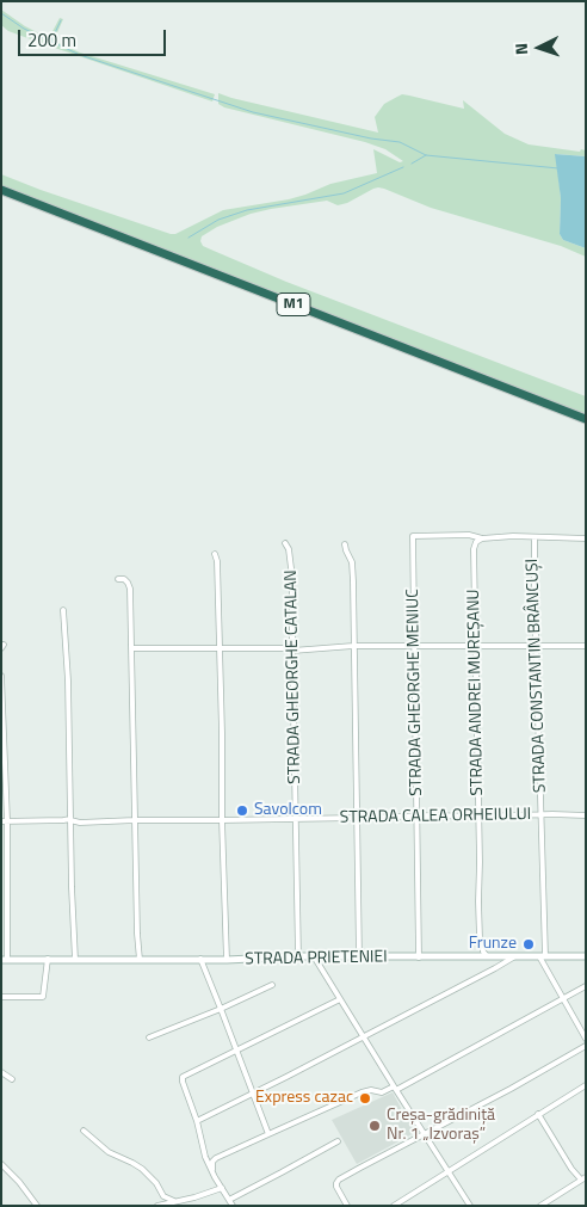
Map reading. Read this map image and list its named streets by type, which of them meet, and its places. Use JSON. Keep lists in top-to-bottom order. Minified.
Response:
{"streets":{"highway":["M1"],"street":["STRADA CONSTANTIN BRÂNCUȘI","STRADA GHEORGHE CATALAN","STRADA GHEORGHE MENIUC","STRADA ANDREI MUREȘANU","STRADA CALEA ORHEIULUI","STRADA PRIETENIEI"]},"crossings":[["STRADA CONSTANTIN BRÂNCUȘI","STRADA CALEA ORHEIULUI"],["STRADA CONSTANTIN BRÂNCUȘI","STRADA PRIETENIEI"],["STRADA GHEORGHE CATALAN","STRADA CALEA ORHEIULUI"],["STRADA GHEORGHE CATALAN","STRADA PRIETENIEI"],["STRADA GHEORGHE MENIUC","STRADA ANDREI MUREȘANU"],["STRADA GHEORGHE MENIUC","STRADA CALEA ORHEIULUI"],["STRADA GHEORGHE MENIUC","STRADA PRIETENIEI"],["STRADA ANDREI MUREȘANU","STRADA CALEA ORHEIULUI"],["STRADA ANDREI MUREȘANU","STRADA PRIETENIEI"]],"places":["Savolcom","Frunze","Express cazac","Creșa-grădiniță Nr. 1 „Izvoraș”"],"scale_bar":"200 m","north":"left"}
